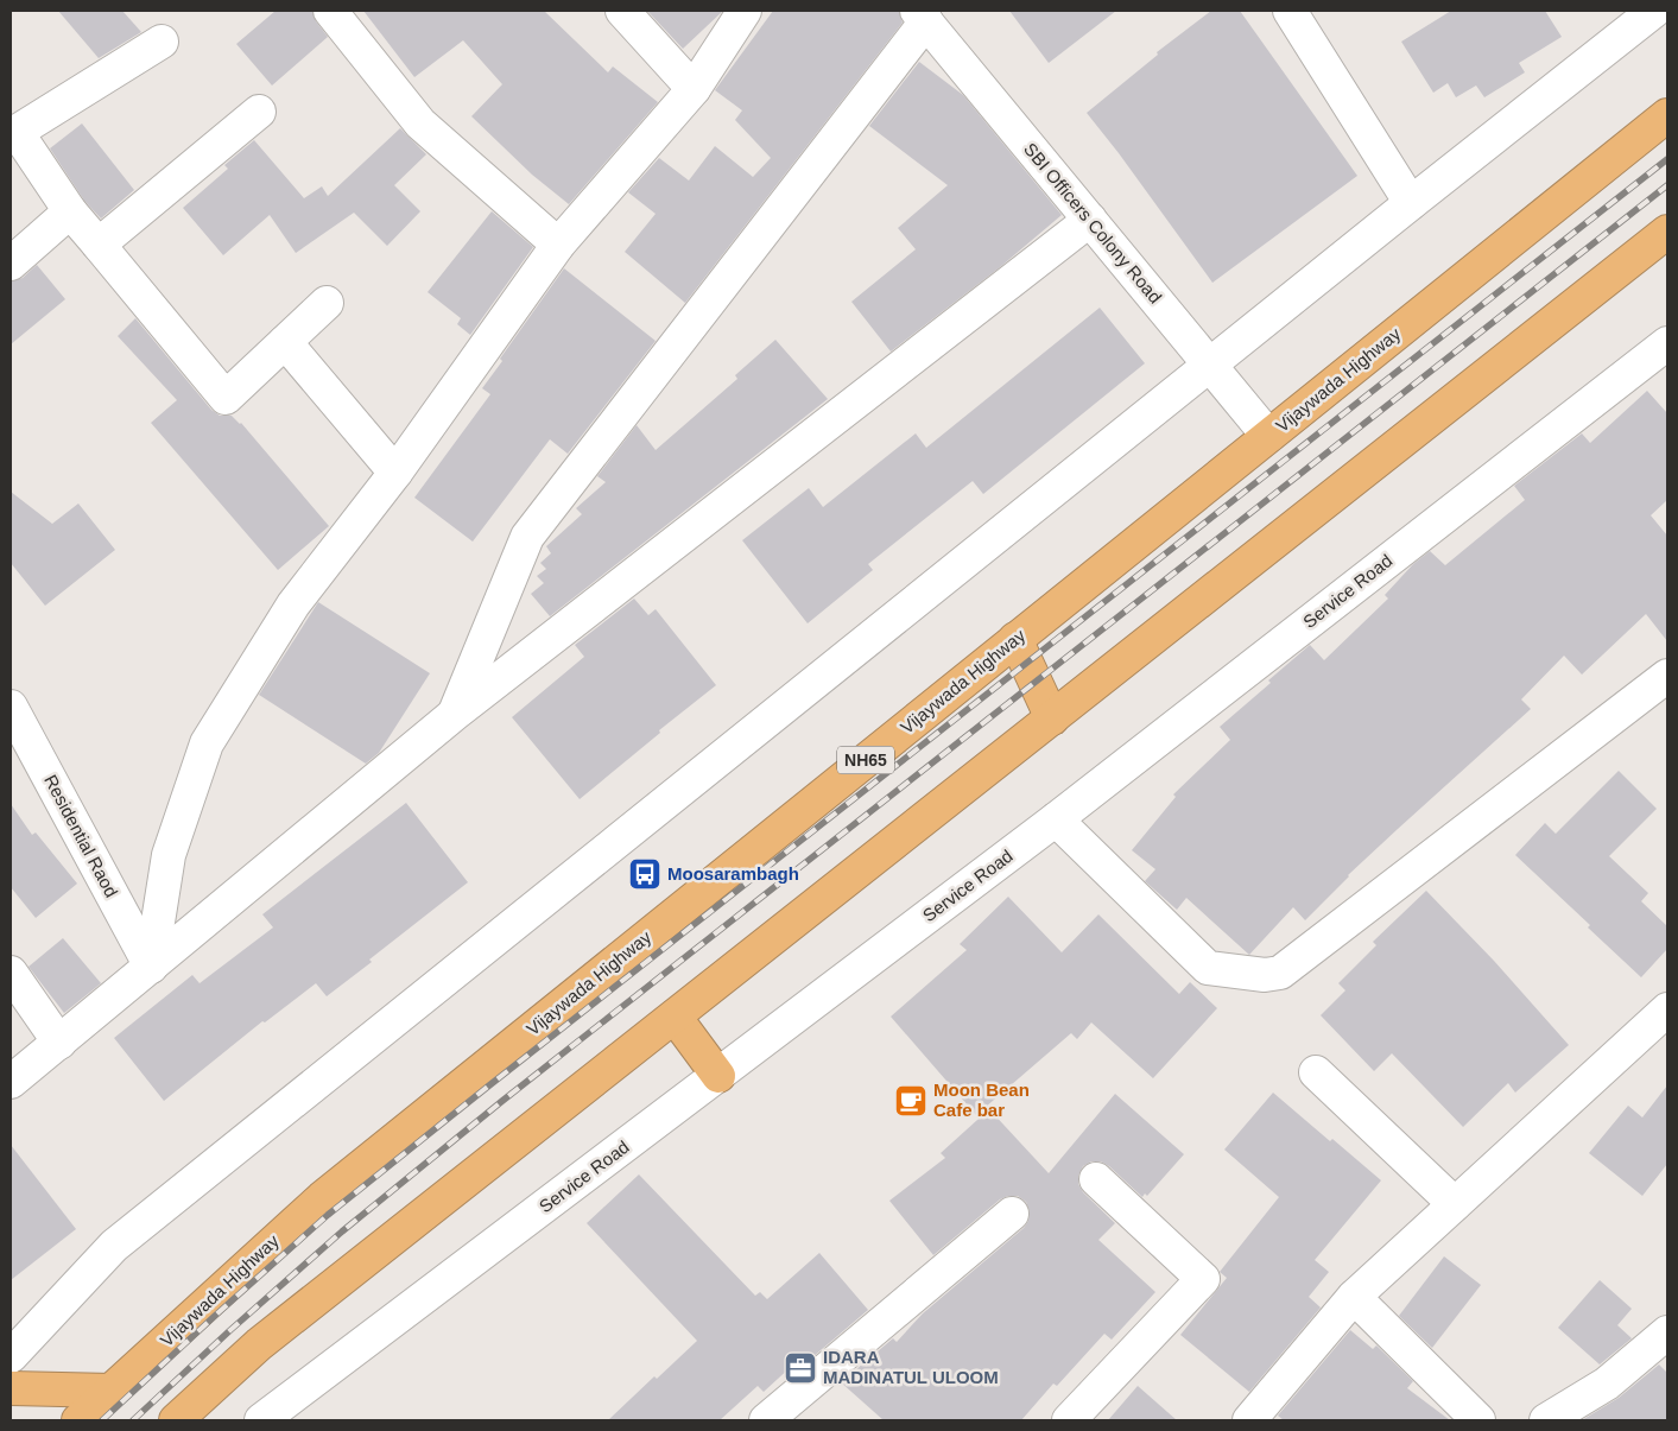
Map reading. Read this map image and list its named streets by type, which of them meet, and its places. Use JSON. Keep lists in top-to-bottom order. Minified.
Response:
{"streets":{"highway":["Vijaywada Highway","NH65"],"street":["SBI Officers Colony Road","Service Road","Residential Raod"]},"crossings":[["SBI Officers Colony Road","Vijaywada Highway"]],"places":{"bus stop":["Moosarambagh"],"cafe":["Moon Bean Cafe bar"],"office":["IDARA MADINATUL ULOOM"]}}
